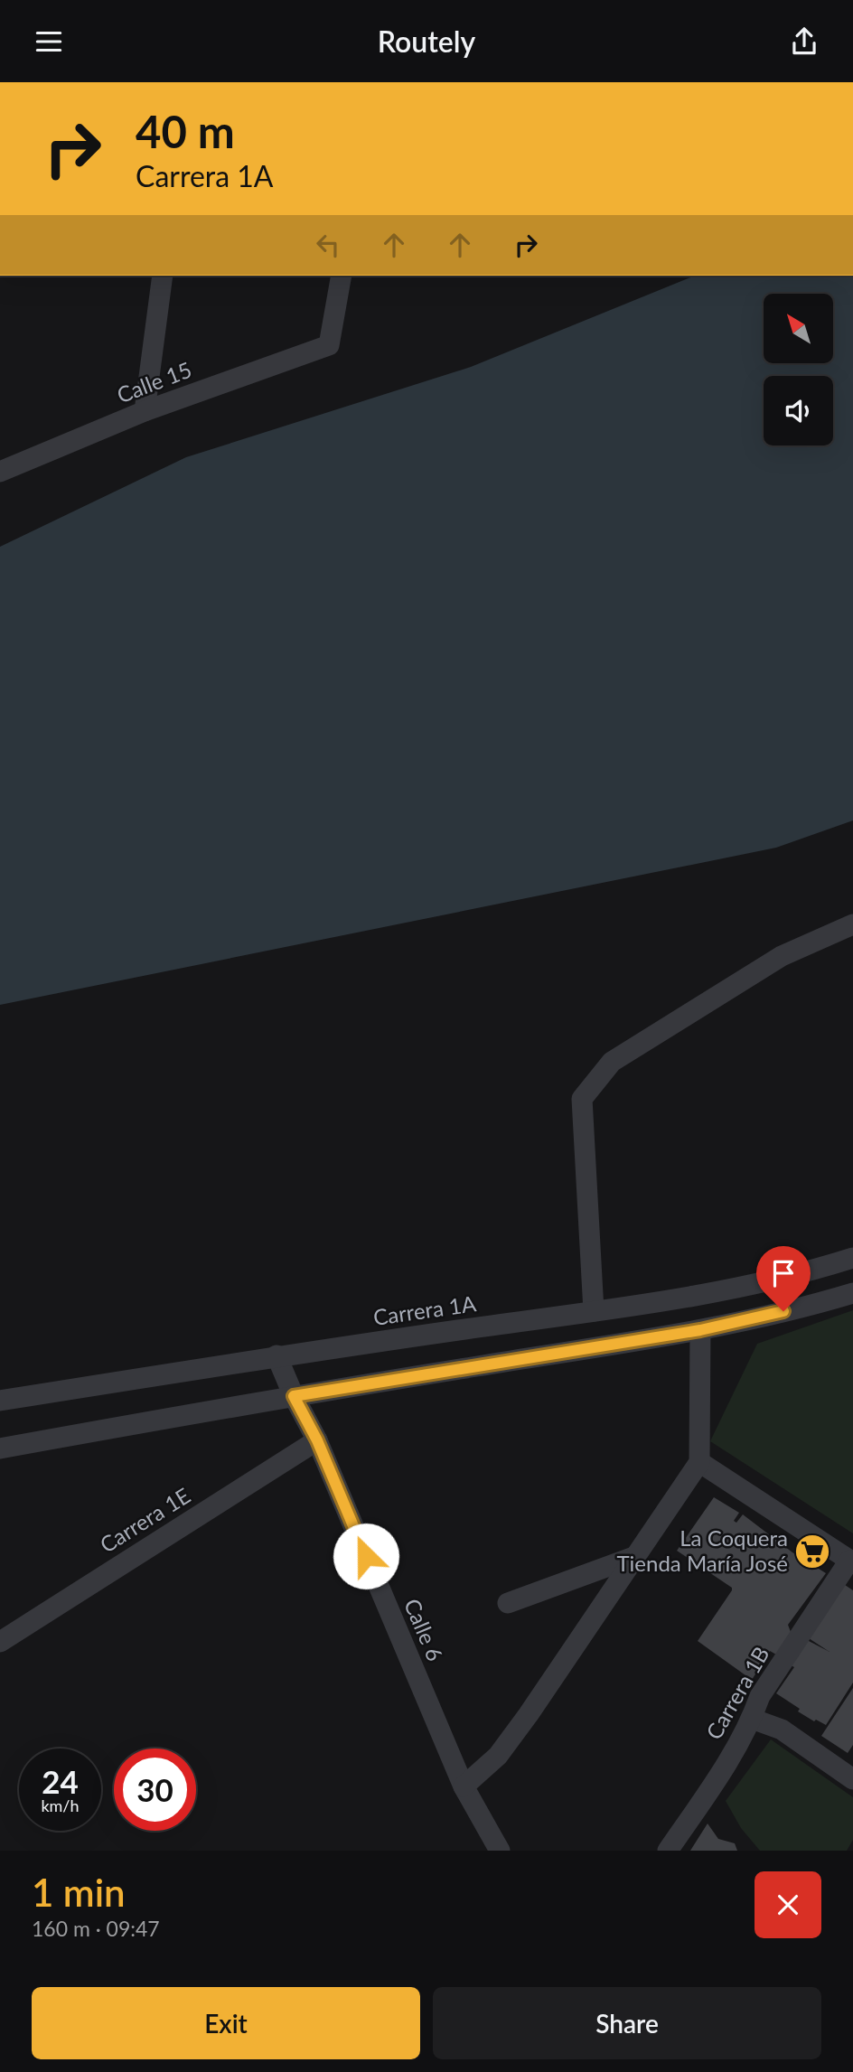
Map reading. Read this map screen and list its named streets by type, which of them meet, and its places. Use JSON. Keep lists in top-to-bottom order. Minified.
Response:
{"streets":{"street":["Calle 15","Carrera 1A","Carrera 1E","Calle 6","Carrera 1B"]},"crossings":[["Carrera 1A","Calle 6"],["Carrera 1E","Calle 6"]],"places":{"supermarket":["La Coquera Tienda María José"]},"north":"top left","page":{"header":"Routely","turn":["40 m","Carrera 1A"],"speed":"24 km/h","limit":"30","heading":["1 min","160 m · 09:47"],"buttons":["Exit","Share"]}}
